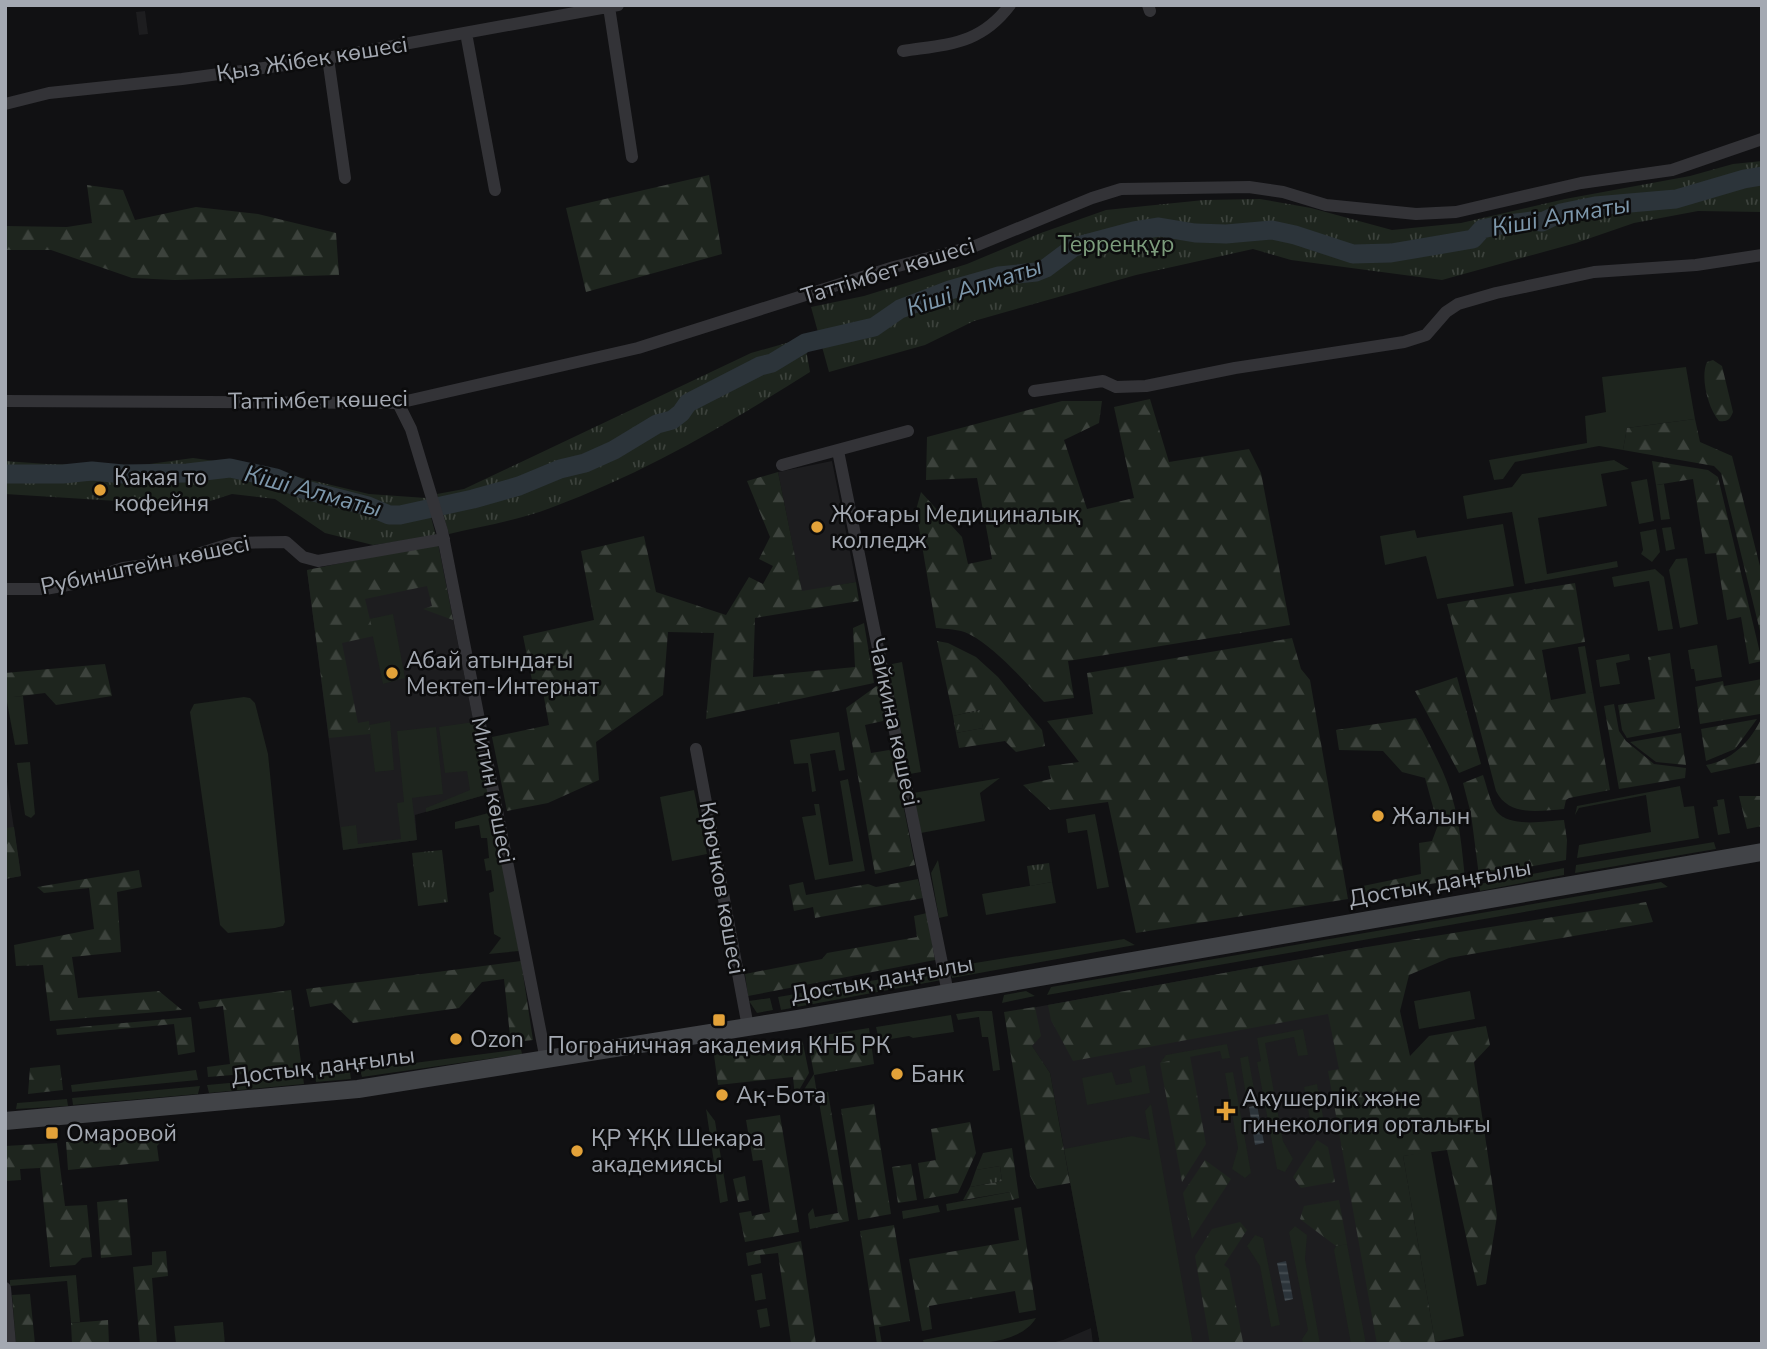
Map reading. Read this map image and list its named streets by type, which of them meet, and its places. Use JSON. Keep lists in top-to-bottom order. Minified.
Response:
{"streets":{"main road":["Достық даңғылы"],"street":["Қыз Жібек көшесі","Таттімбет көшесі","Рубинштейн көшесі","Чайкина көшесі","Митин көшесі","Крючков көшесі"]},"crossings":[["Таттімбет көшесі","Митин көшесі"],["Рубинштейн көшесі","Митин көшесі"],["Чайкина көшесі","Достық даңғылы"],["Митин көшесі","Достық даңғылы"],["Достық даңғылы","Крючков көшесі"]],"water":["Кіші Алматы"],"parks":["Терреңқұр"],"places":{"other":["Какая то кофейня","Жоғары Медициналық колледж","Абай атындағы Мектеп-Интернат","Жалын","Ozon","Банк","Ақ-Бота","ҚР ҰҚК Шекара академиясы"],"transit":["Пограничная академия КНБ РК","Омаровой"],"health":["Акушерлік және гинекология орталығы"]}}
